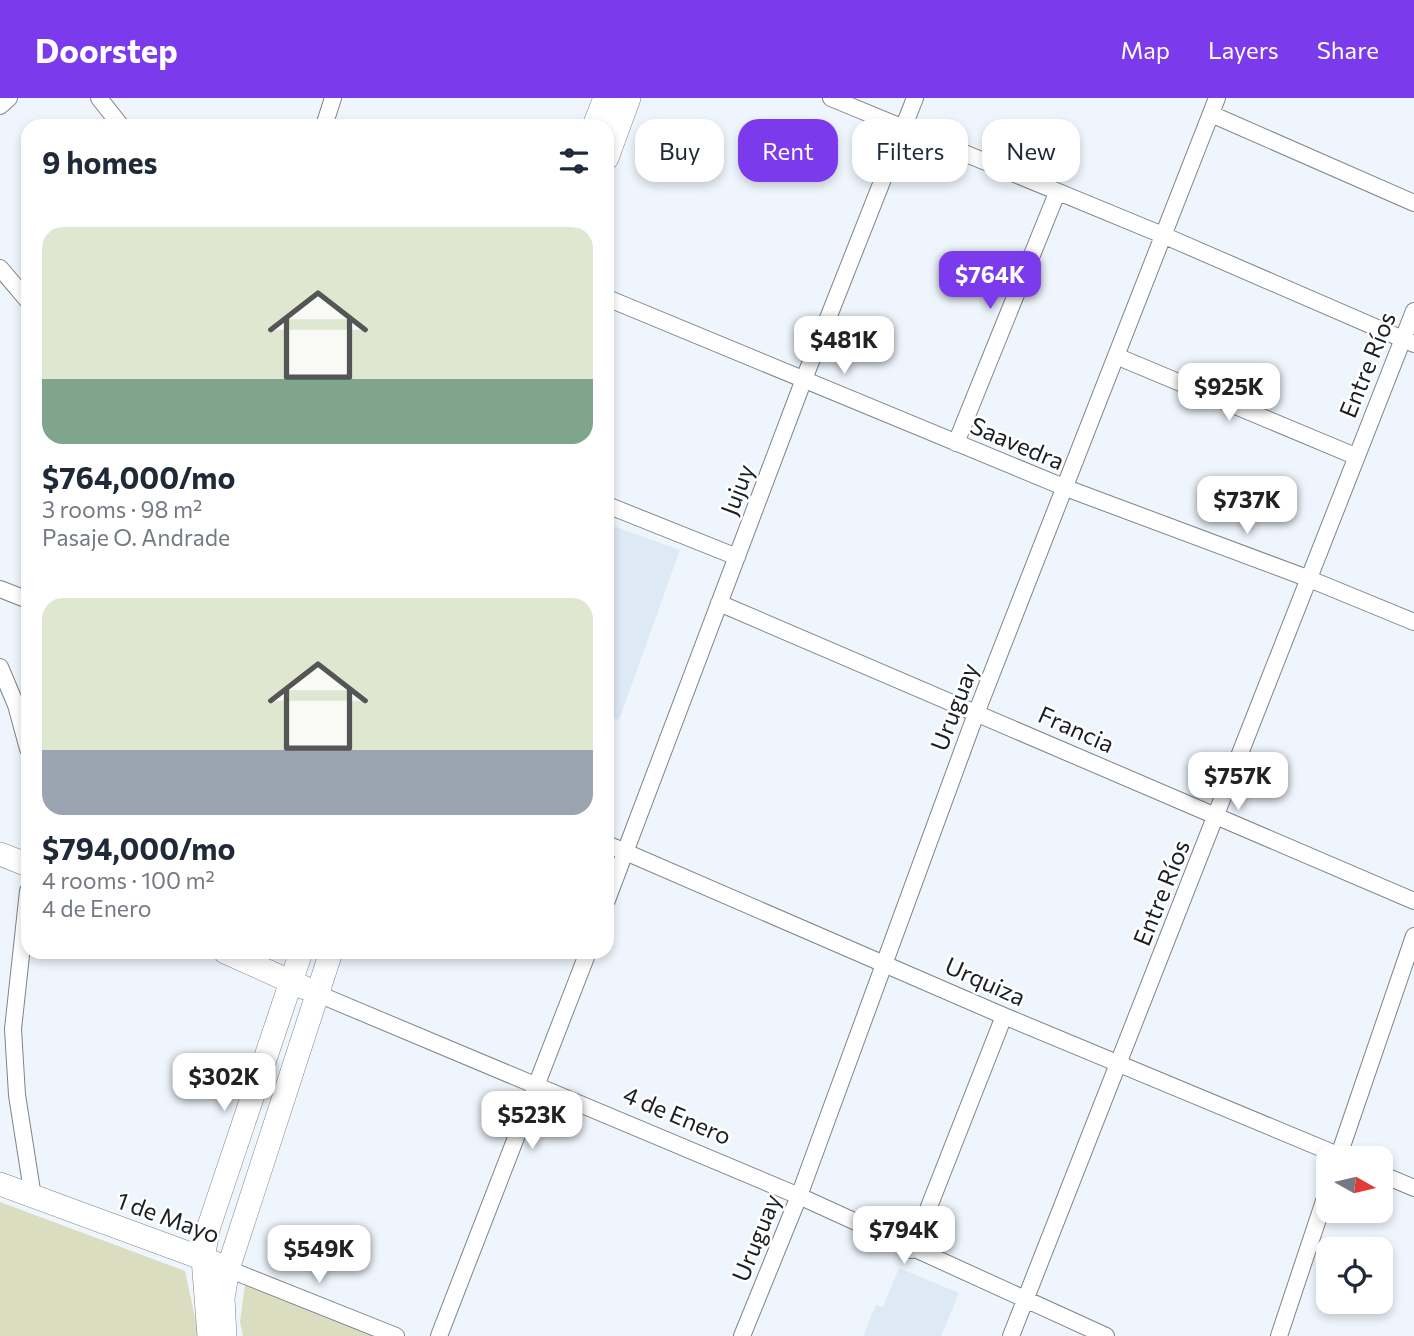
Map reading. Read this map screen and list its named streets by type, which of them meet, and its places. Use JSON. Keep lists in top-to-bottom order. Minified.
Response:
{"streets":{"main road":["4 de Enero","1 de Mayo"],"street":["Entre Ríos","Saavedra","Jujuy","Uruguay","Francia","Urquiza"]},"crossings":[["Entre Ríos","Saavedra"],["Entre Ríos","Francia"],["Entre Ríos","Urquiza"],["Entre Ríos","4 de Enero"],["Saavedra","Jujuy"],["Saavedra","Uruguay"],["Jujuy","Francia"],["Jujuy","Urquiza"],["Uruguay","Francia"],["Uruguay","Urquiza"],["Uruguay","4 de Enero"]],"north":"right","page":{"header":"Doorstep","nav":["Map","Layers","Share"],"chip":["Buy","Rent","Filters","New"],"heading":"9 homes","list":[{"name":"$764,000/mo","note":"3 rooms · 98 m² · Pasaje O. Andrade"},{"name":"$794,000/mo","note":"4 rooms · 100 m² · 4 de Enero"}],"price":["$764K","$481K","$925K","$737K","$757K","$302K","$523K","$794K","$549K"]}}
